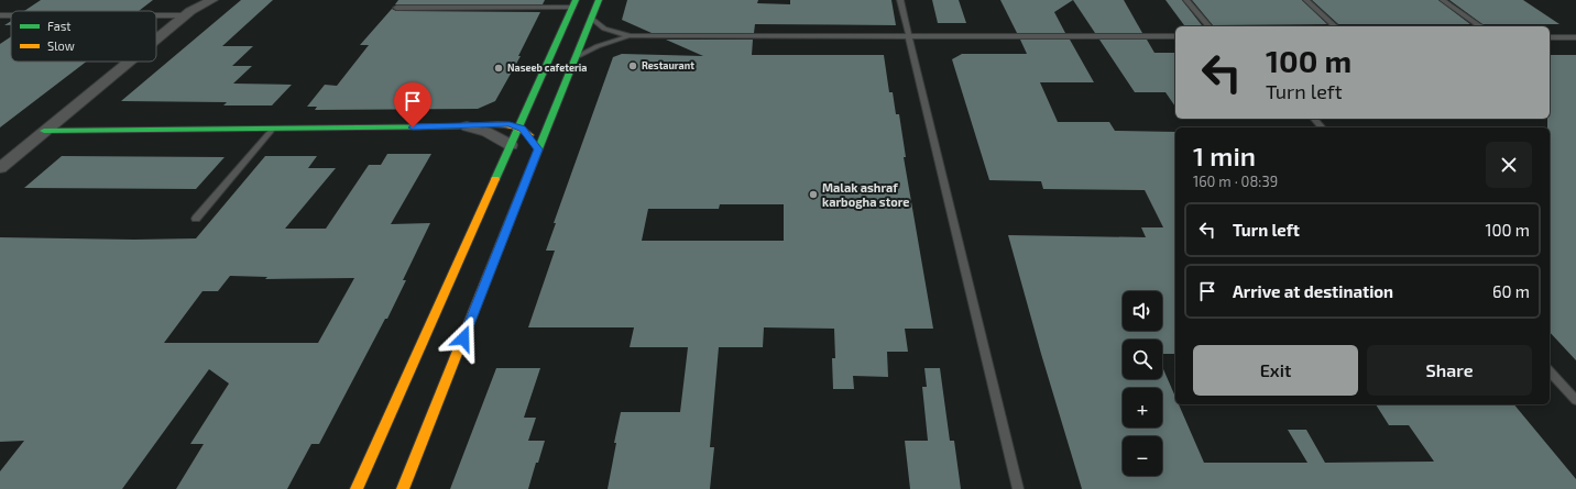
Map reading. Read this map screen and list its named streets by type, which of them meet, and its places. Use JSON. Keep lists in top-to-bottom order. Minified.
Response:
{"places":["Restaurant","Naseeb cafeteria","Malak ashraf karbogha store"],"legend":["Fast","Slow"],"page":{"turn":["100 m","Turn left"],"heading":["1 min","160 m · 08:39"],"list":[{"name":"Turn left","value":"100 m"},{"name":"Arrive at destination","value":"60 m"}],"map_buttons":["+","−"],"buttons":["Exit","Share"]}}
